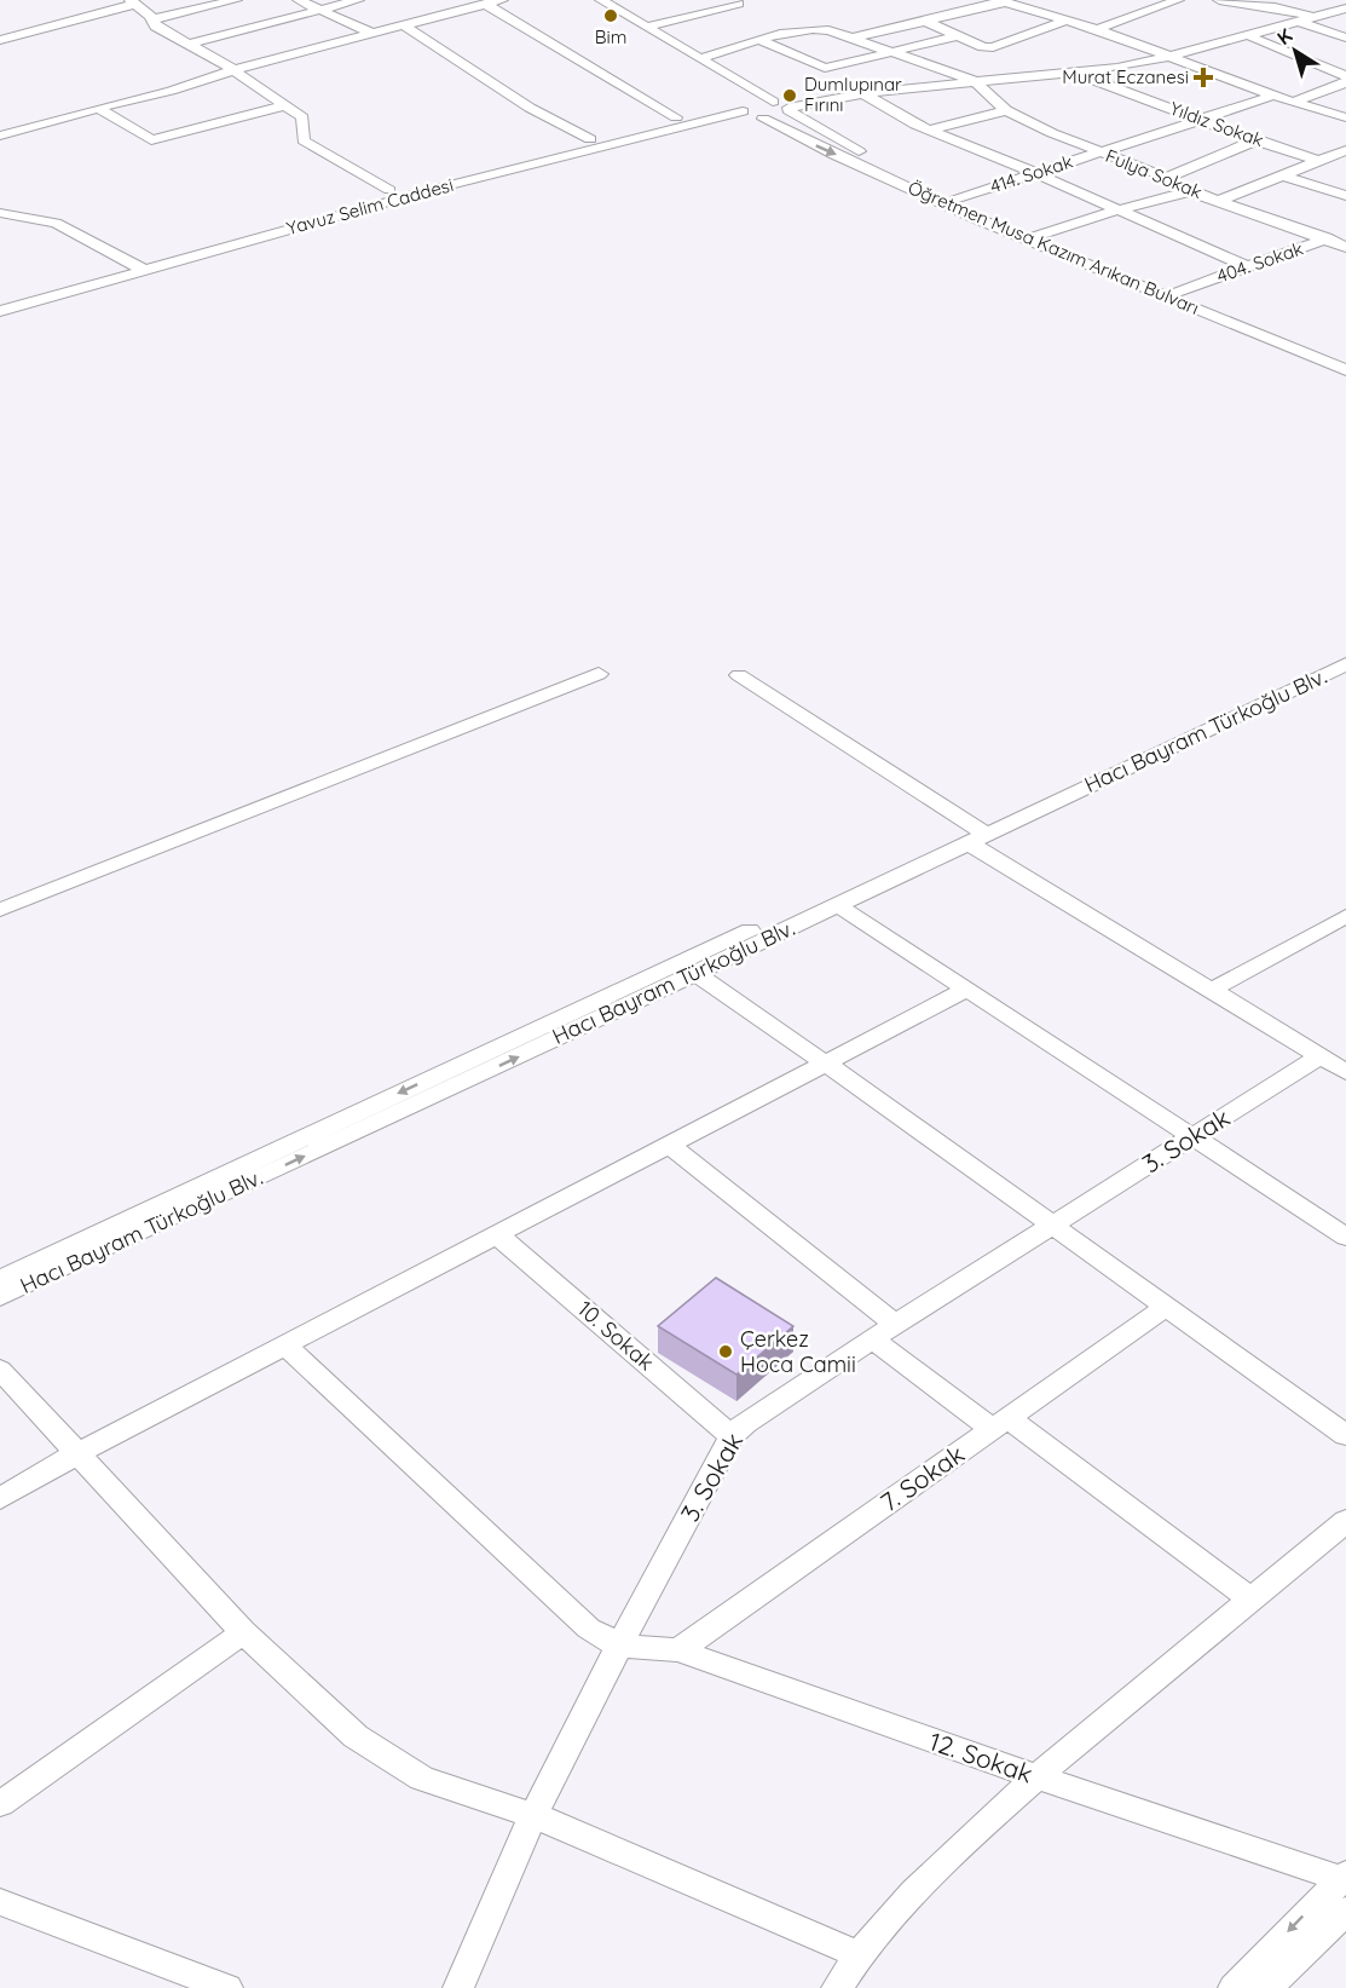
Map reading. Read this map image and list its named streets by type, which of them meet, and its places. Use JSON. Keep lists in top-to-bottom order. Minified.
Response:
{"streets":{"street":["Yıldız Sokak","414. Sokak","Fulya Sokak","Yavuz Selim Caddesi","Öğretmen Musa Kazım Arıkan Bulvarı","404. Sokak","Hacı Bayram Türkoğlu Blv.","3. Sokak","10. Sokak","7. Sokak","12. Sokak"]},"crossings":[["Yıldız Sokak","414. Sokak"],["414. Sokak","Fulya Sokak"],["414. Sokak","Öğretmen Musa Kazım Arıkan Bulvarı"],["Fulya Sokak","404. Sokak"],["Yavuz Selim Caddesi","Öğretmen Musa Kazım Arıkan Bulvarı"],["Öğretmen Musa Kazım Arıkan Bulvarı","404. Sokak"],["3. Sokak","10. Sokak"],["3. Sokak","12. Sokak"],["7. Sokak","12. Sokak"]],"places":{"other":["Bim","Dumlupınar Fırını","Çerkez Hoca Camii"],"health":["Murat Eczanesi"]},"north":"top left"}
